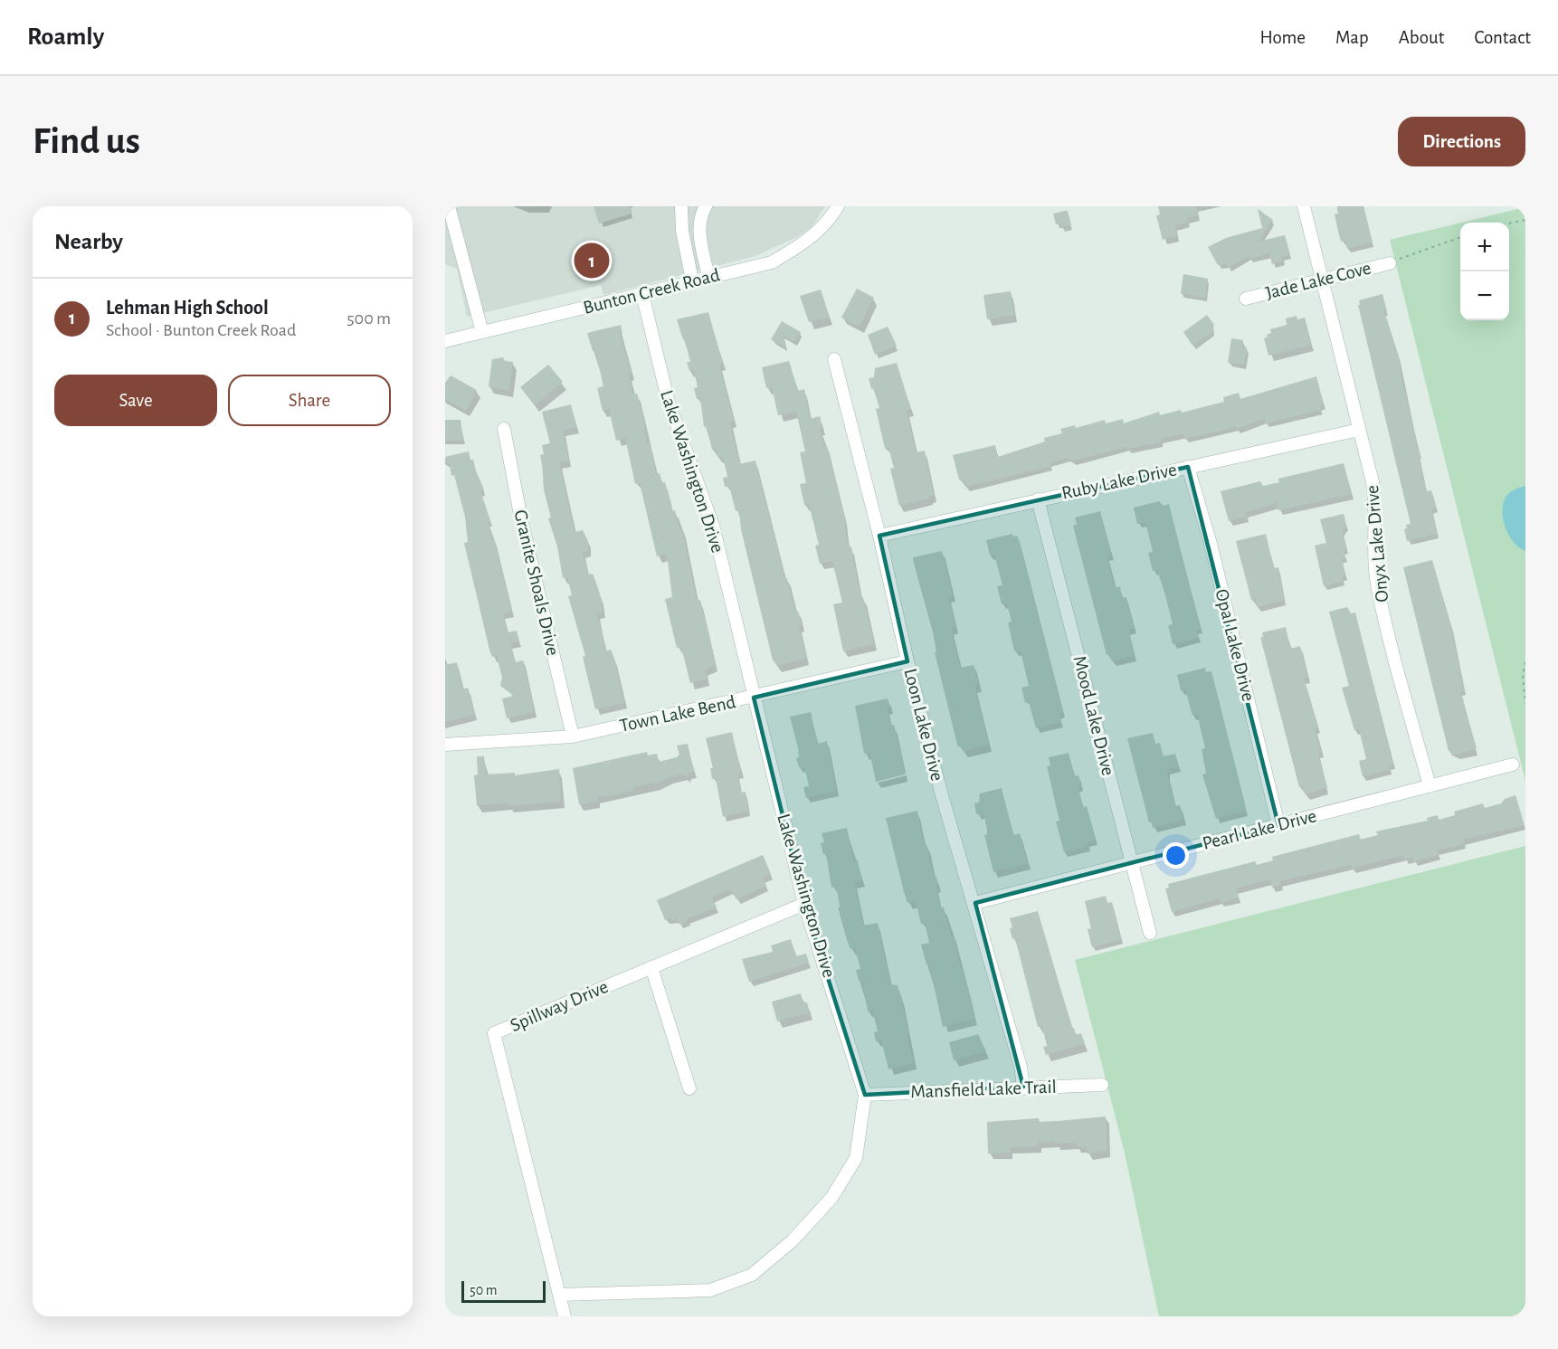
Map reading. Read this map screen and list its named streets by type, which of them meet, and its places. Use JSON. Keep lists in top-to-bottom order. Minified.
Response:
{"streets":{"street":["Jade Lake Cove","Bunton Creek Road","Lake Washington Drive","Ruby Lake Drive","Onyx Lake Drive","Granite Shoals Drive","Opal Lake Drive","Town Lake Bend","Mood Lake Drive","Loon Lake Drive","Pearl Lake Drive","Spillway Drive","Mansfield Lake Trail"]},"crossings":[["Jade Lake Cove","Onyx Lake Drive"],["Bunton Creek Road","Lake Washington Drive"],["Lake Washington Drive","Town Lake Bend"],["Lake Washington Drive","Spillway Drive"],["Lake Washington Drive","Mansfield Lake Trail"],["Ruby Lake Drive","Onyx Lake Drive"],["Ruby Lake Drive","Opal Lake Drive"],["Ruby Lake Drive","Mood Lake Drive"],["Ruby Lake Drive","Loon Lake Drive"],["Onyx Lake Drive","Pearl Lake Drive"],["Granite Shoals Drive","Town Lake Bend"],["Opal Lake Drive","Pearl Lake Drive"],["Town Lake Bend","Loon Lake Drive"],["Mood Lake Drive","Pearl Lake Drive"],["Loon Lake Drive","Pearl Lake Drive"],["Loon Lake Drive","Mansfield Lake Trail"]],"scale_bar":"50 m","page":{"header":"Roamly","nav":["Home","Map","About","Contact"],"buttons":["Directions",["Save","Share"]],"title":"Find us","heading":"Nearby","map_buttons":["+","−"],"pins":"1","list":[{"mark":"1","name":"Lehman High School","note":"School · Bunton Creek Road","value":"500 m"}],"scale":"50 m"}}
